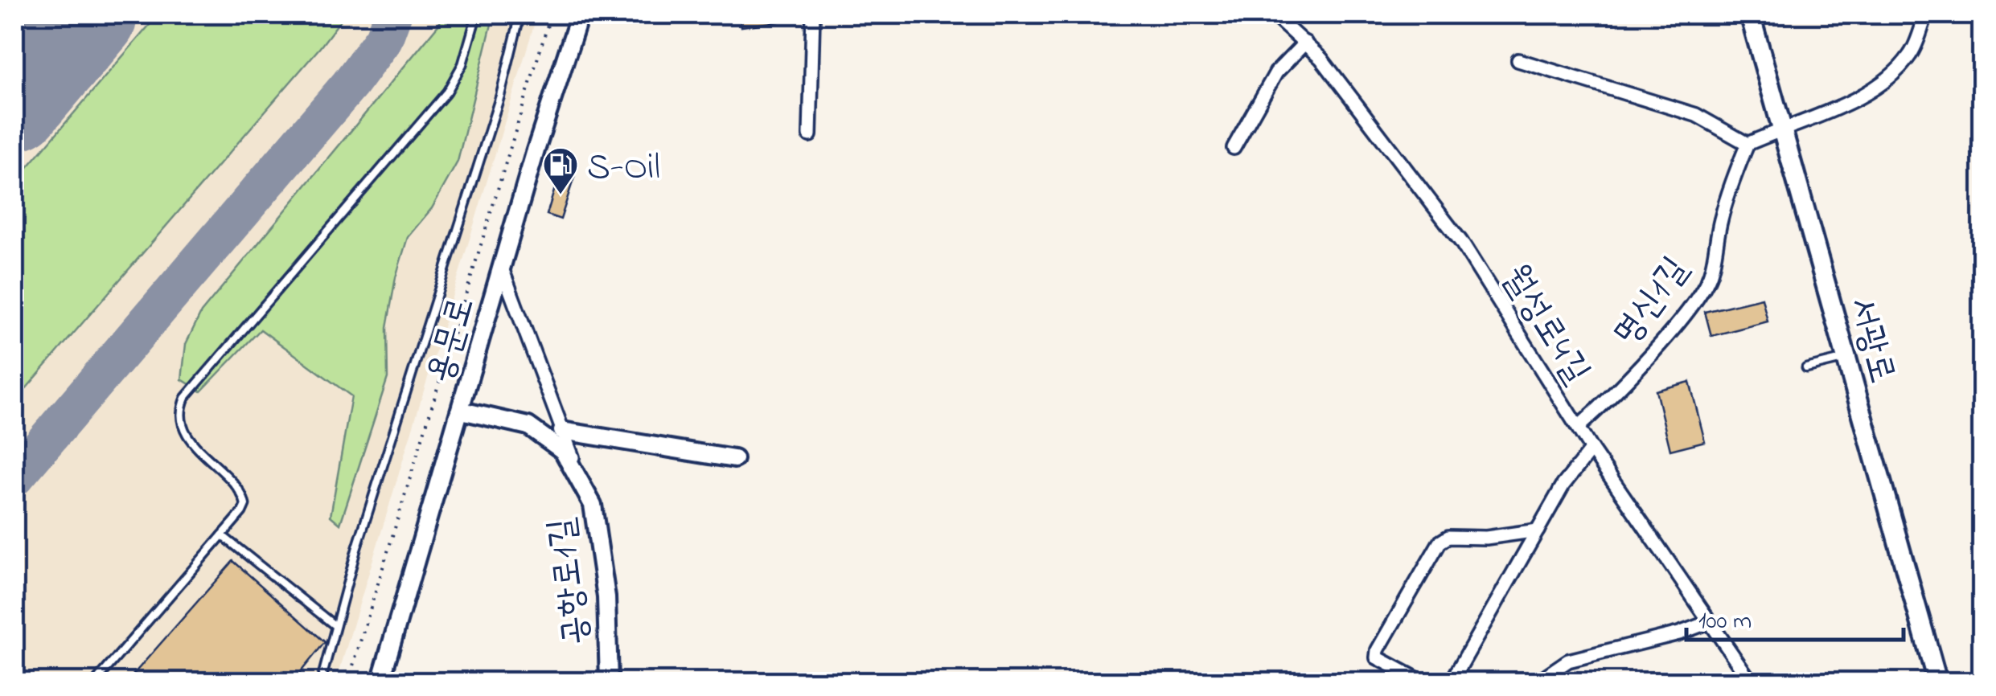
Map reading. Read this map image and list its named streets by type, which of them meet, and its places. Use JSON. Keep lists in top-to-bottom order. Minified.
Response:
{"streets":{"main road":["서광로"],"street":["명신1길","월성로4길","용문로","공항로1길"]},"crossings":[["명신1길","월성로4길"],["용문로","공항로1길"]],"places":{"fuel station":["S-Oil"]},"scale_bar":"100 m"}
